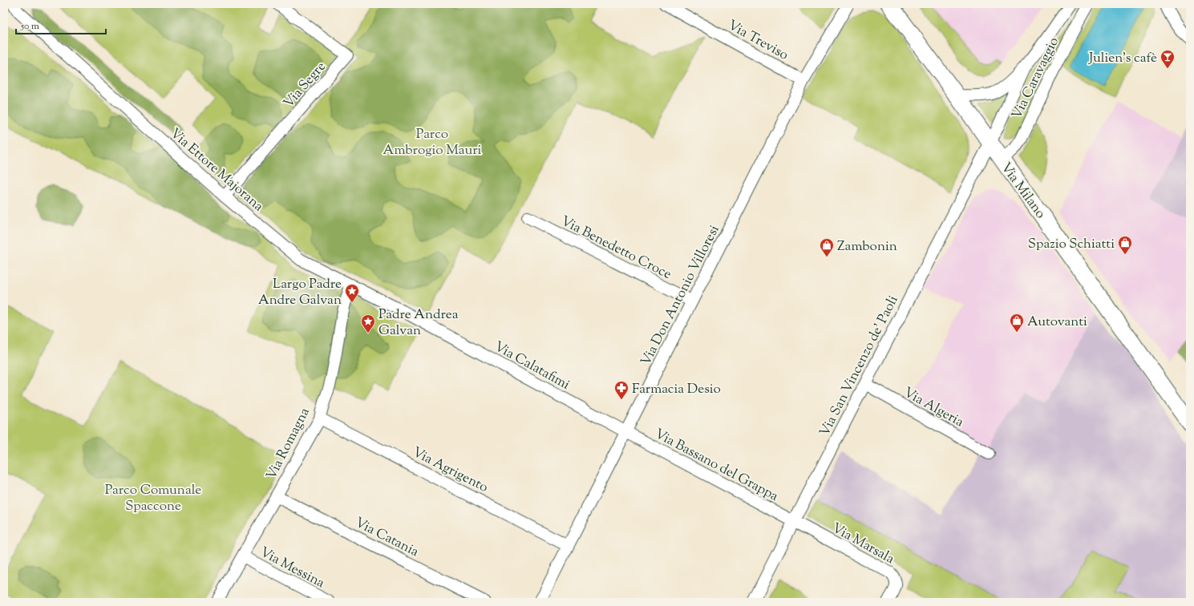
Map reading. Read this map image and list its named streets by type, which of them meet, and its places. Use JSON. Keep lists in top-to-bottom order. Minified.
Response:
{"streets":{"main road":["Via Milano"],"street":["Via Treviso","Via Caravaggio","Via Segre","Via Ettore Majorana","Via Benedetto Croce","Via Don Antonio Villoresi","Via Calatafimi","Via San Vincenzo de' Paoli","Via Algeria","Via Romagna","Via Bassano del Grappa","Via Agrigento","Via Catania","Via Marsala","Via Messina"]},"crossings":[["Via Treviso","Via Don Antonio Villoresi"],["Via Caravaggio","Via Milano"],["Via Caravaggio","Via San Vincenzo de' Paoli"],["Via Segre","Via Ettore Majorana"],["Via Ettore Majorana","Via Calatafimi"],["Via Ettore Majorana","Via Romagna"],["Via Milano","Via San Vincenzo de' Paoli"],["Via Benedetto Croce","Via Don Antonio Villoresi"],["Via Don Antonio Villoresi","Via Calatafimi"],["Via Don Antonio Villoresi","Via Bassano del Grappa"],["Via Don Antonio Villoresi","Via Agrigento"],["Via Calatafimi","Via Bassano del Grappa"],["Via San Vincenzo de' Paoli","Via Algeria"],["Via San Vincenzo de' Paoli","Via Bassano del Grappa"],["Via San Vincenzo de' Paoli","Via Marsala"],["Via Romagna","Via Agrigento"],["Via Romagna","Via Catania"],["Via Romagna","Via Messina"],["Via Bassano del Grappa","Via Marsala"]],"parks":["Parco Ambrogio Mauri","Parco Comunale Spaccone"],"places":{"bar":["Julien's cafè"],"shop":["Spazio Schiatti","Zambonin","Autovanti"],"place":["Largo Padre Andre Galvan","Padre Andrea Galvan"],"pharmacy":["Farmacia Desio"]},"scale_bar":"50 m"}
